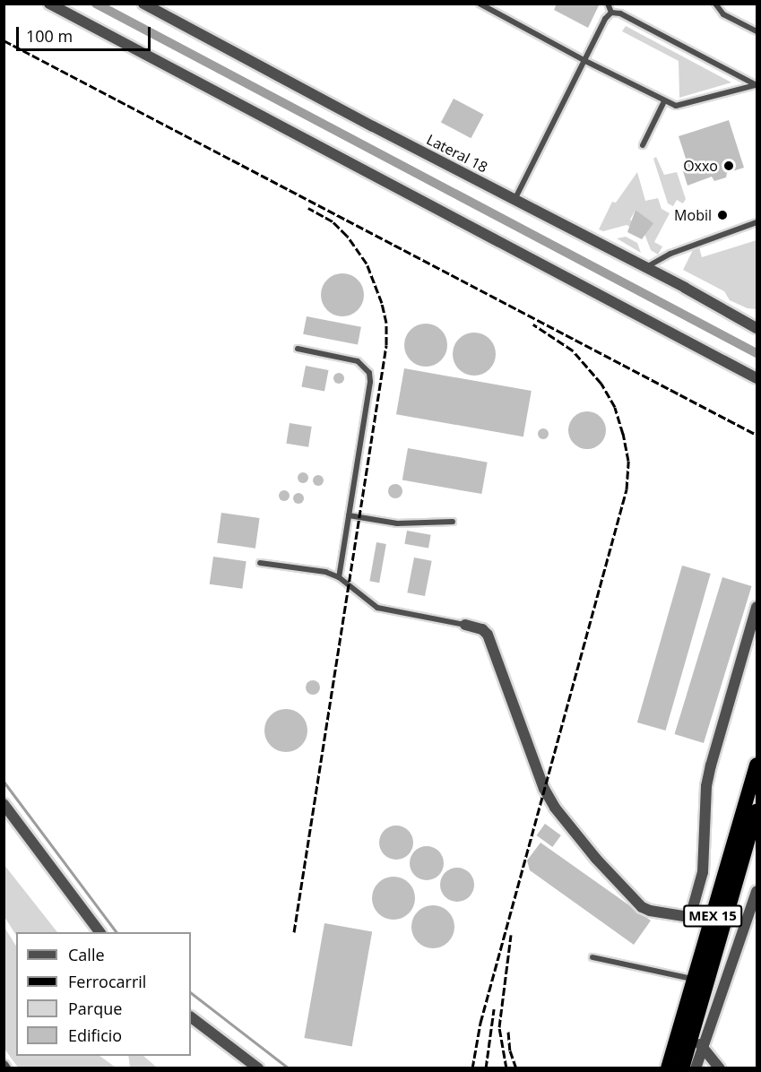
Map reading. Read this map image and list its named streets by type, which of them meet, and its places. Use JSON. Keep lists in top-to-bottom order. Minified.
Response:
{"streets":{"highway":["MEX 15"],"street":["Lateral 18"]},"places":["Oxxo","Mobil"],"legend":["Calle","Ferrocarril","Parque","Edificio"],"scale_bar":"100 m"}
